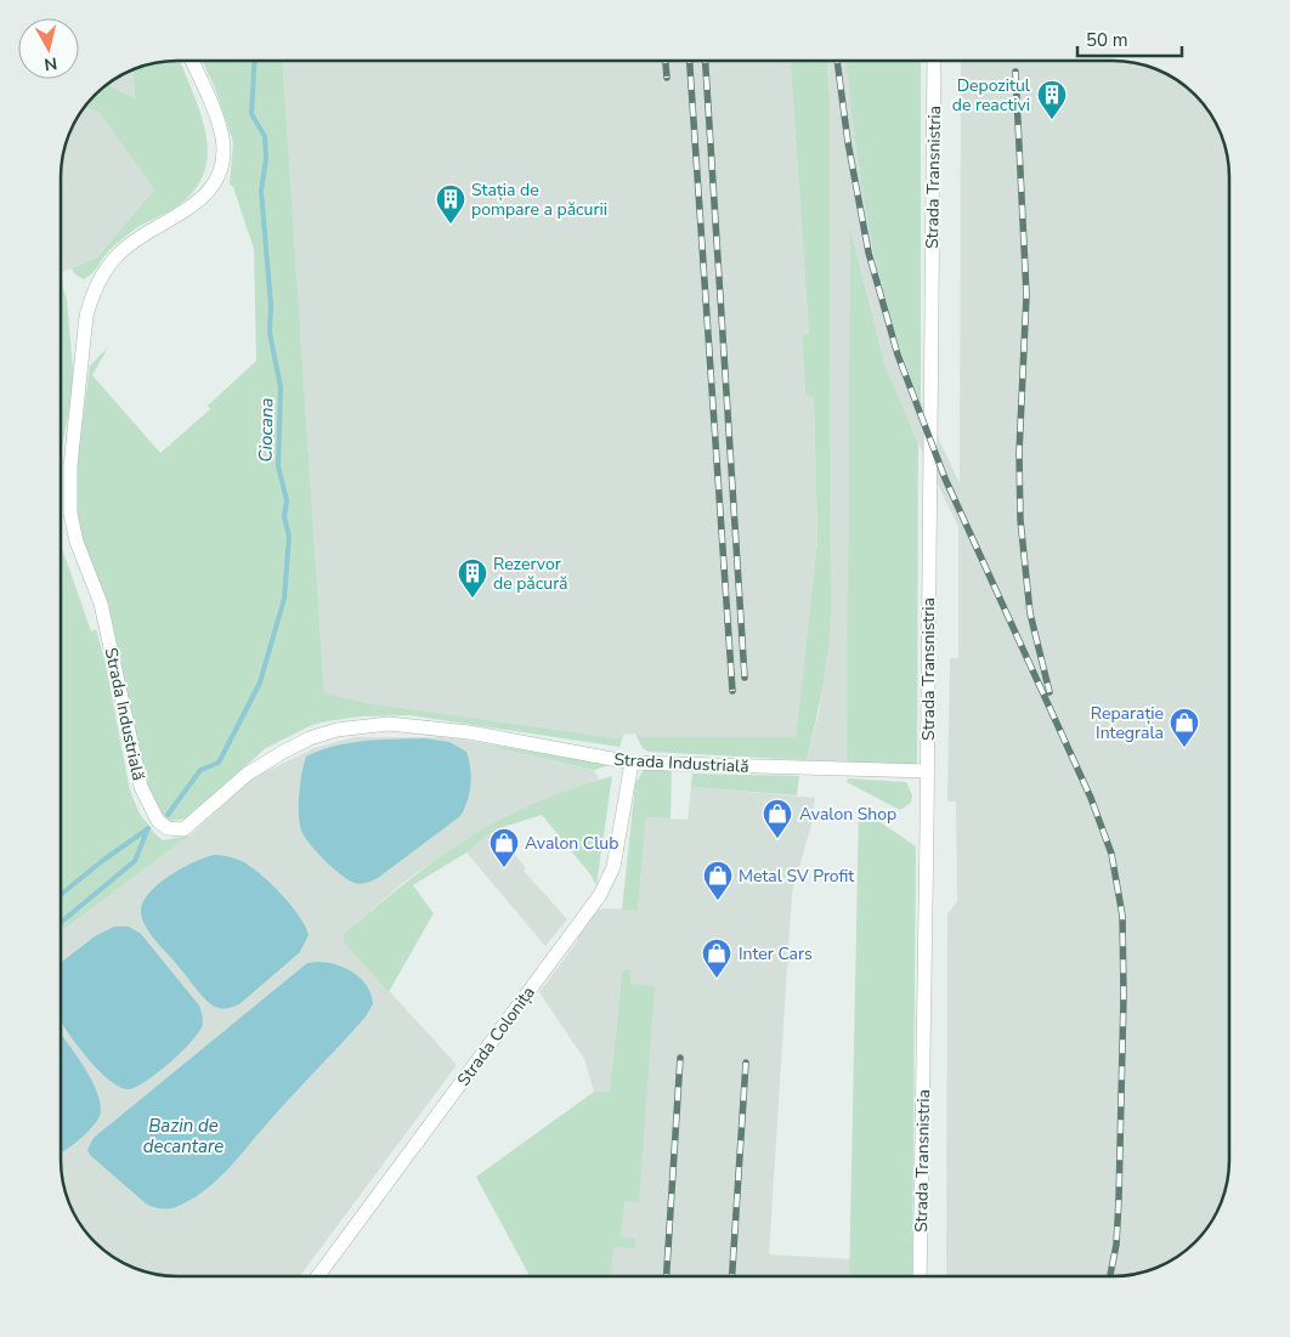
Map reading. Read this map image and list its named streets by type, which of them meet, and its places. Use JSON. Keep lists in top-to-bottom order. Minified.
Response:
{"streets":{"street":["Strada Transnistria","Strada Industrială","Strada Colonița"]},"crossings":[["Strada Transnistria","Strada Industrială"],["Strada Industrială","Strada Colonița"]],"water":["Ciocana","Bazin de decantare"],"places":{"building":["Depozitul de reaсtivi","Stația de pompare a păcurii","Rezervor de păcură"],"shop":["Reparație Integrala","Avalon Shop","Avalon Club","Metal SV Profit","Inter Cars"]},"scale_bar":"50 m","north":"bottom"}
